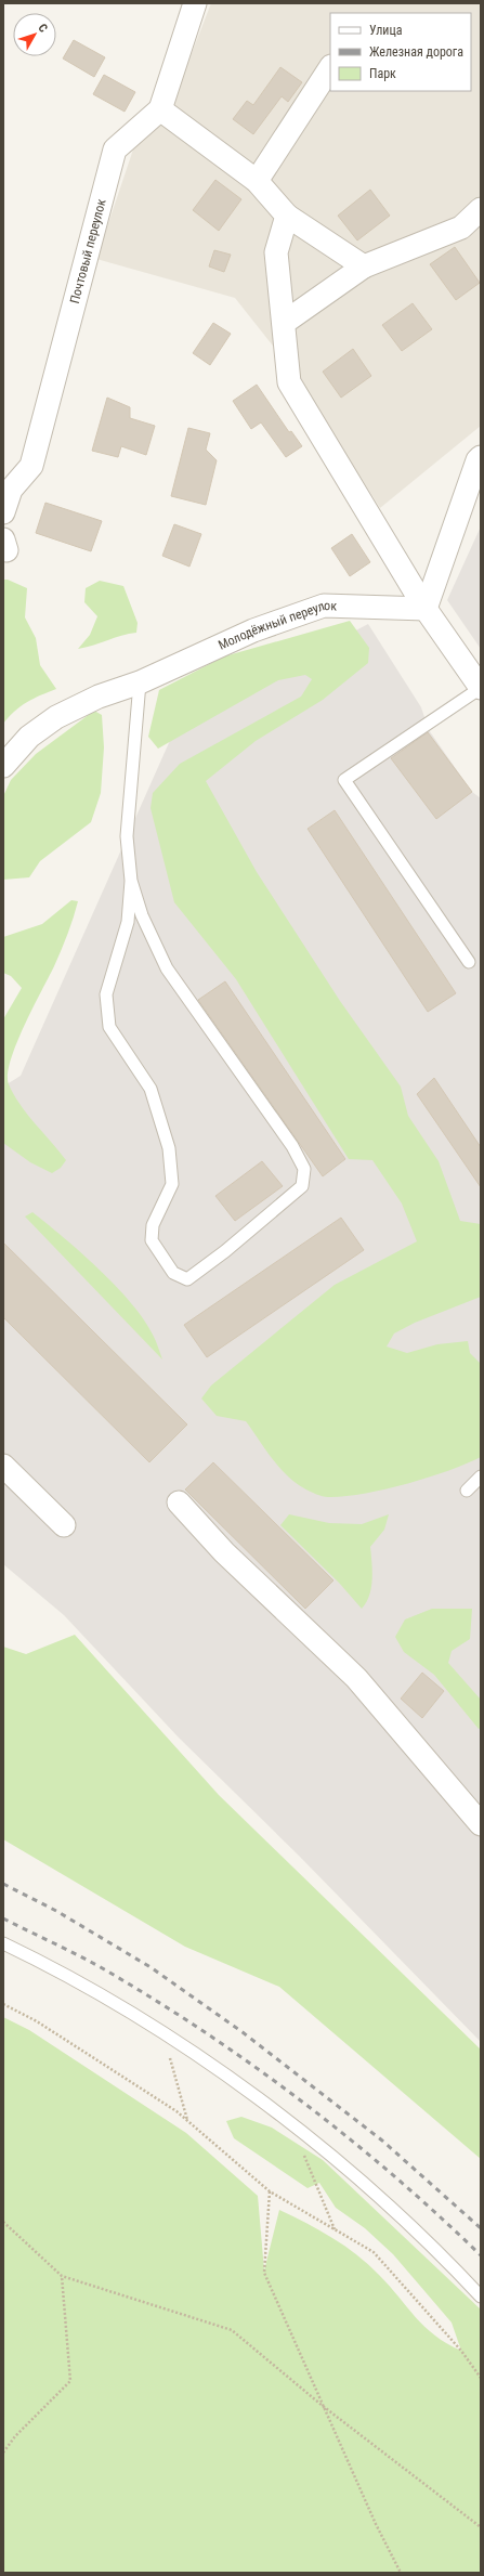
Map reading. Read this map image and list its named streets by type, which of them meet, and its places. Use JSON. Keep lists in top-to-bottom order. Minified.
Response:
{"streets":{"street":["Почтовый переулок","Молодёжный переулок"]},"legend":["Улица","Железная дорога","Парк"],"north":"top right"}
